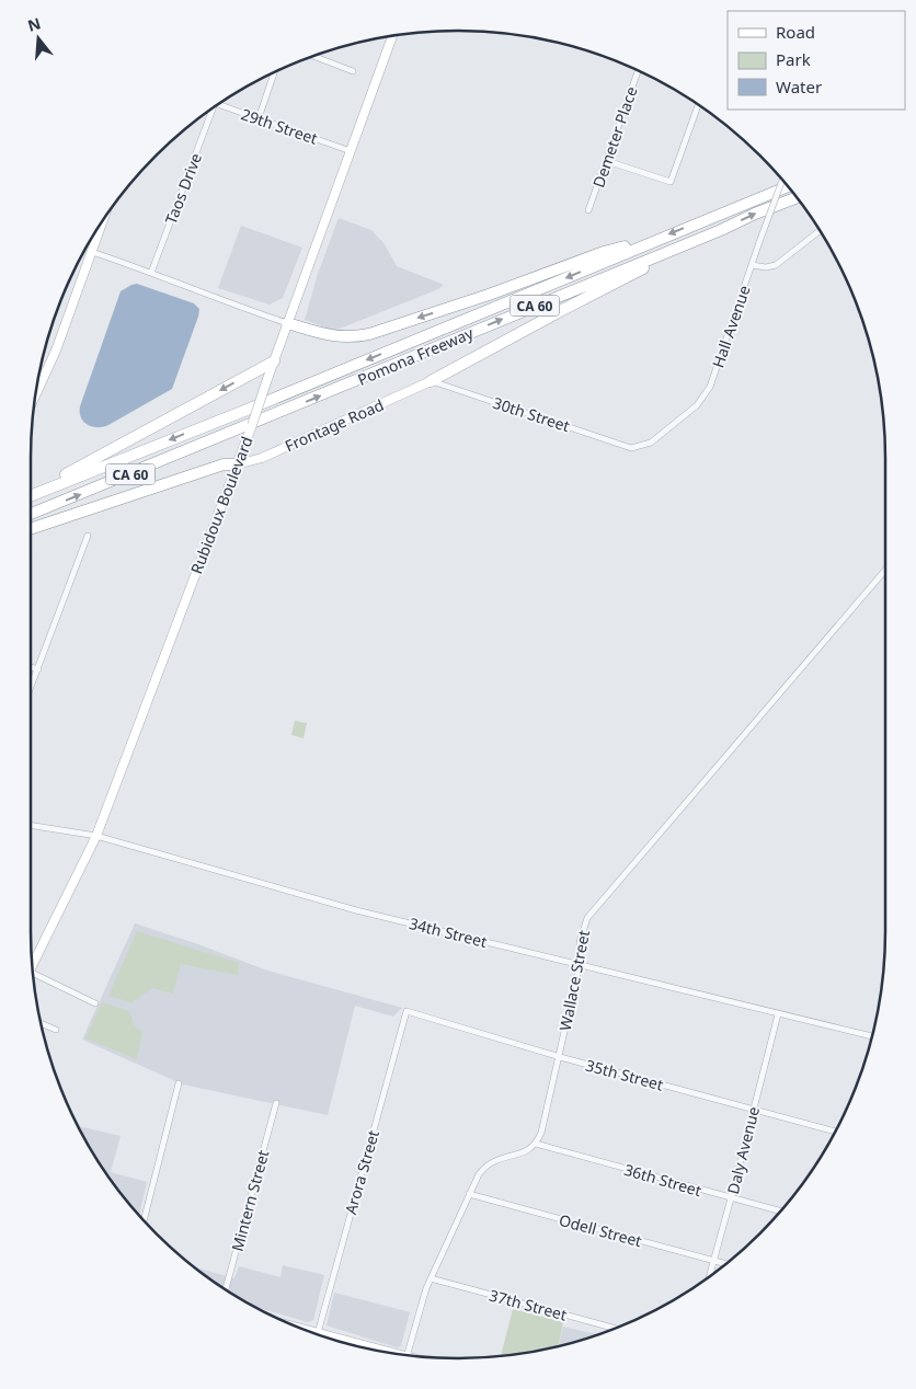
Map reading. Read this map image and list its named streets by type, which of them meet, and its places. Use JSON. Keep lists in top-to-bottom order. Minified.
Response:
{"streets":{"highway":["CA 60","Pomona Freeway"],"main road":["Frontage Road","Rubidoux Boulevard"],"street":["29th Street","Demeter Place","Taos Drive","Hall Avenue","30th Street","34th Street","Wallace Street","35th Street","Daly Avenue","Arora Street","36th Street","Mintern Street","Odell Street","37th Street"]},"crossings":[["29th Street","Rubidoux Boulevard"],["Hall Avenue","30th Street"],["30th Street","Frontage Road"],["Frontage Road","Rubidoux Boulevard"],["Rubidoux Boulevard","34th Street"],["34th Street","Wallace Street"],["34th Street","Daly Avenue"],["Wallace Street","35th Street"],["Wallace Street","36th Street"],["35th Street","Daly Avenue"],["35th Street","Arora Street"],["Daly Avenue","36th Street"],["Daly Avenue","Odell Street"]],"legend":["Road","Park","Water"],"north":"top"}
